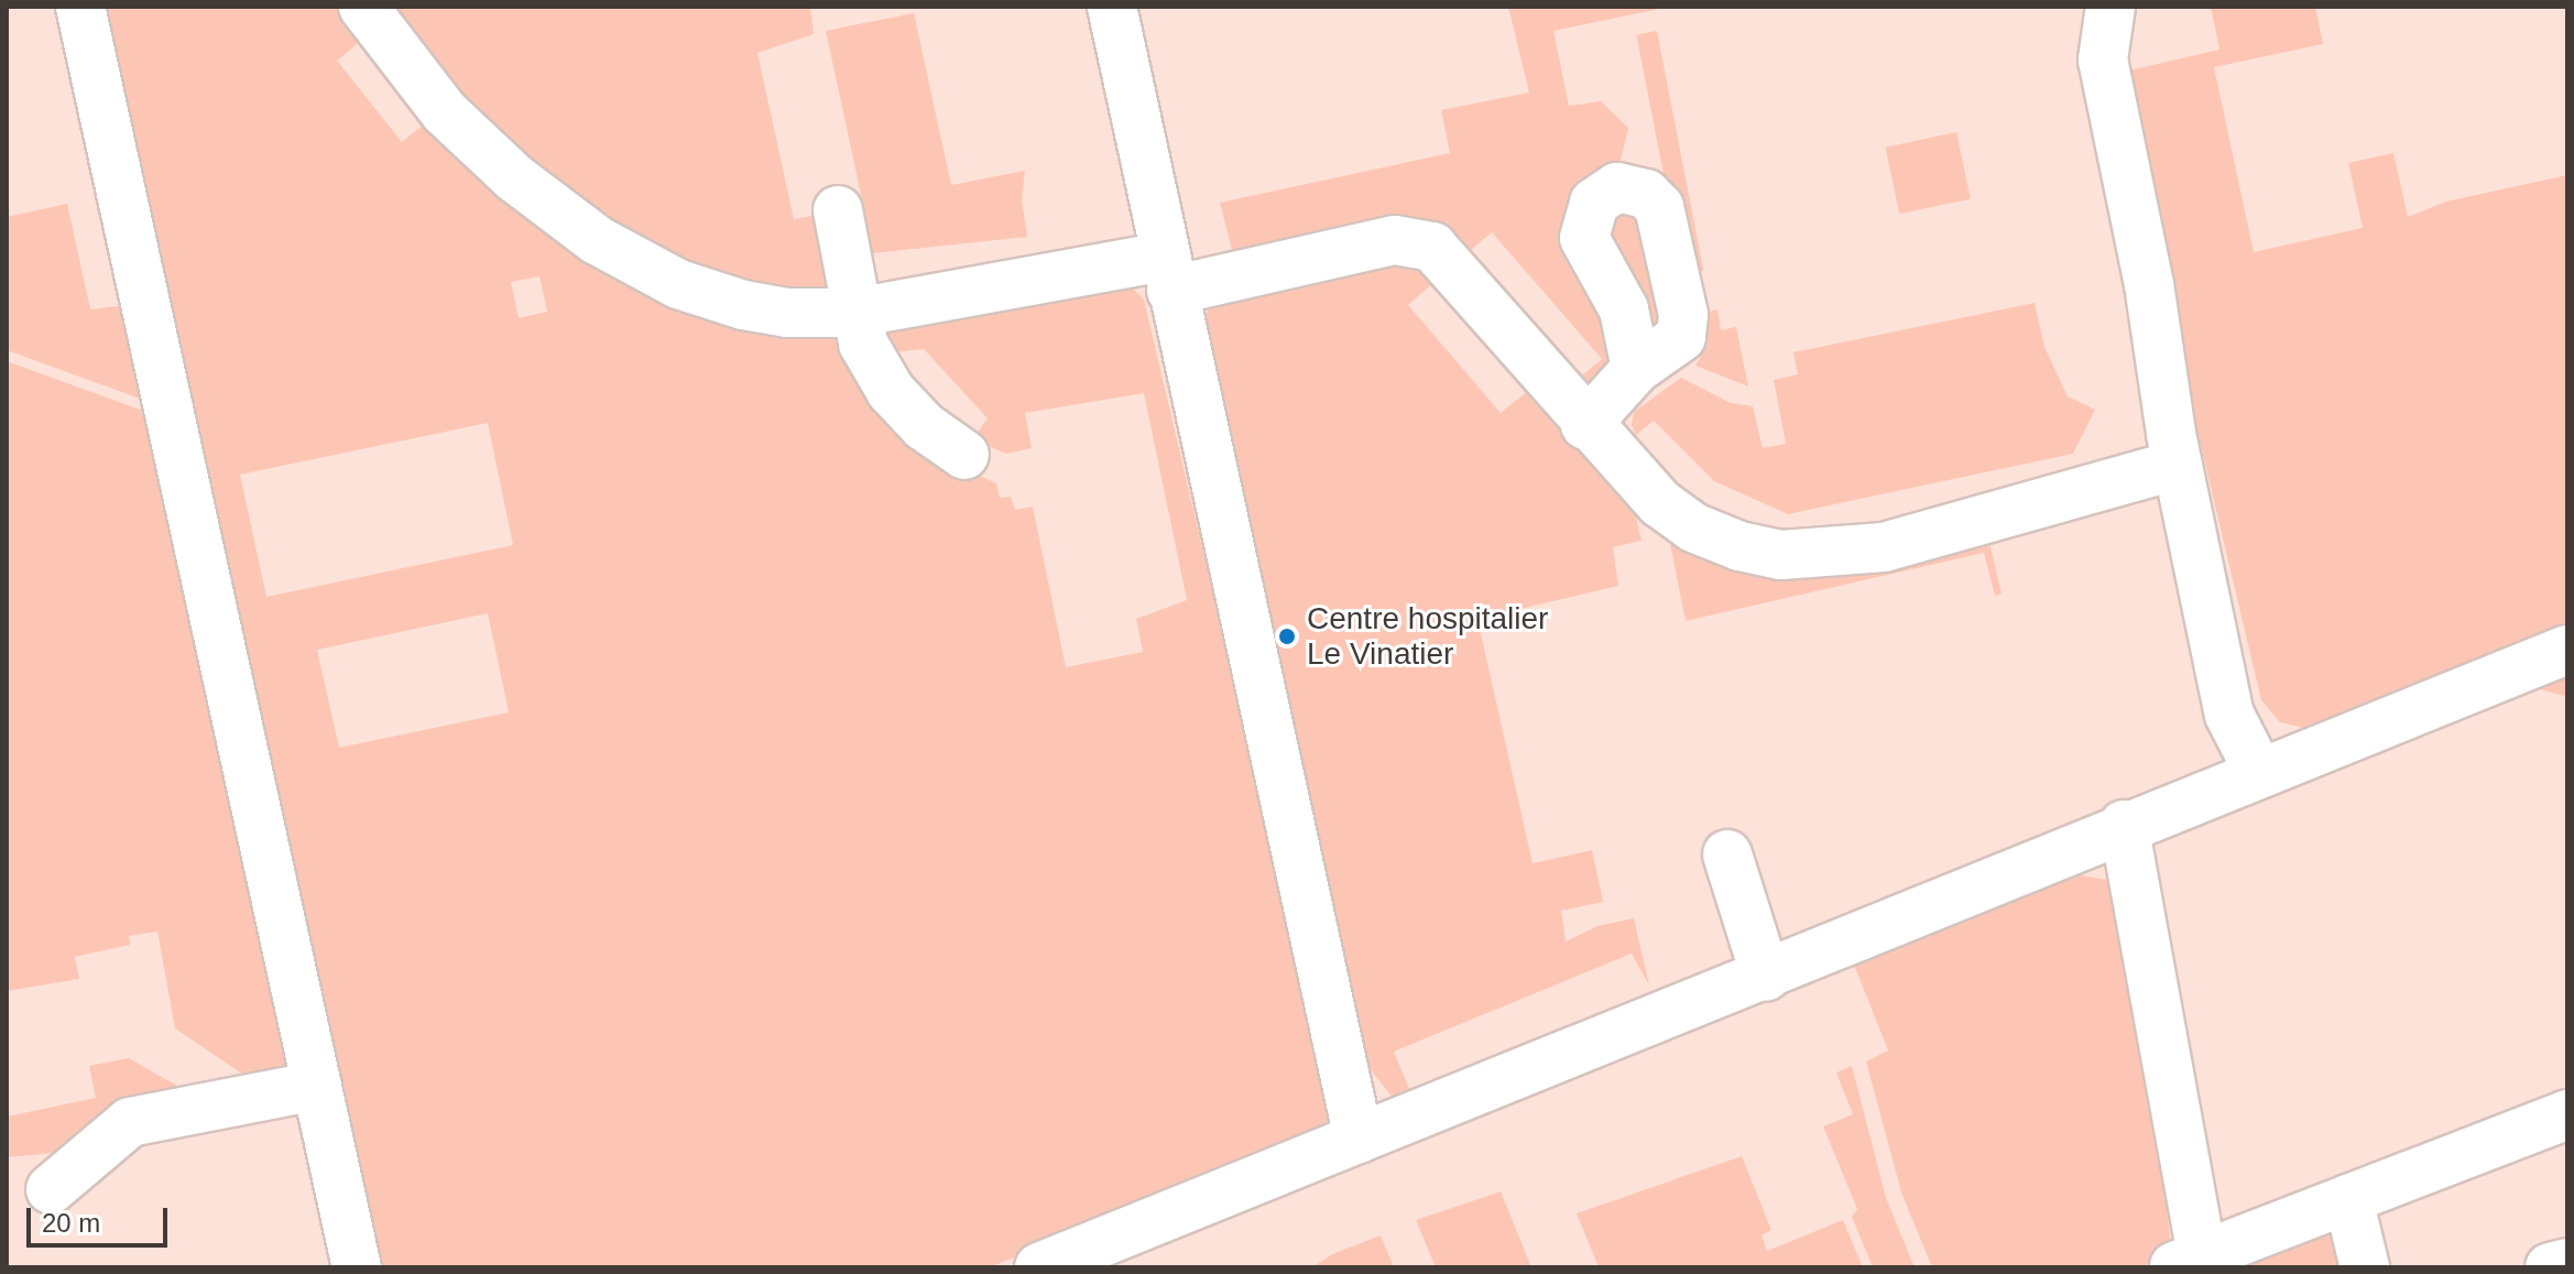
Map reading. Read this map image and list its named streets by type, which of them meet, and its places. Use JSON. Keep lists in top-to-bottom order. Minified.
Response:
{"places":["Centre hospitalier Le Vinatier"],"scale_bar":"20 m"}
